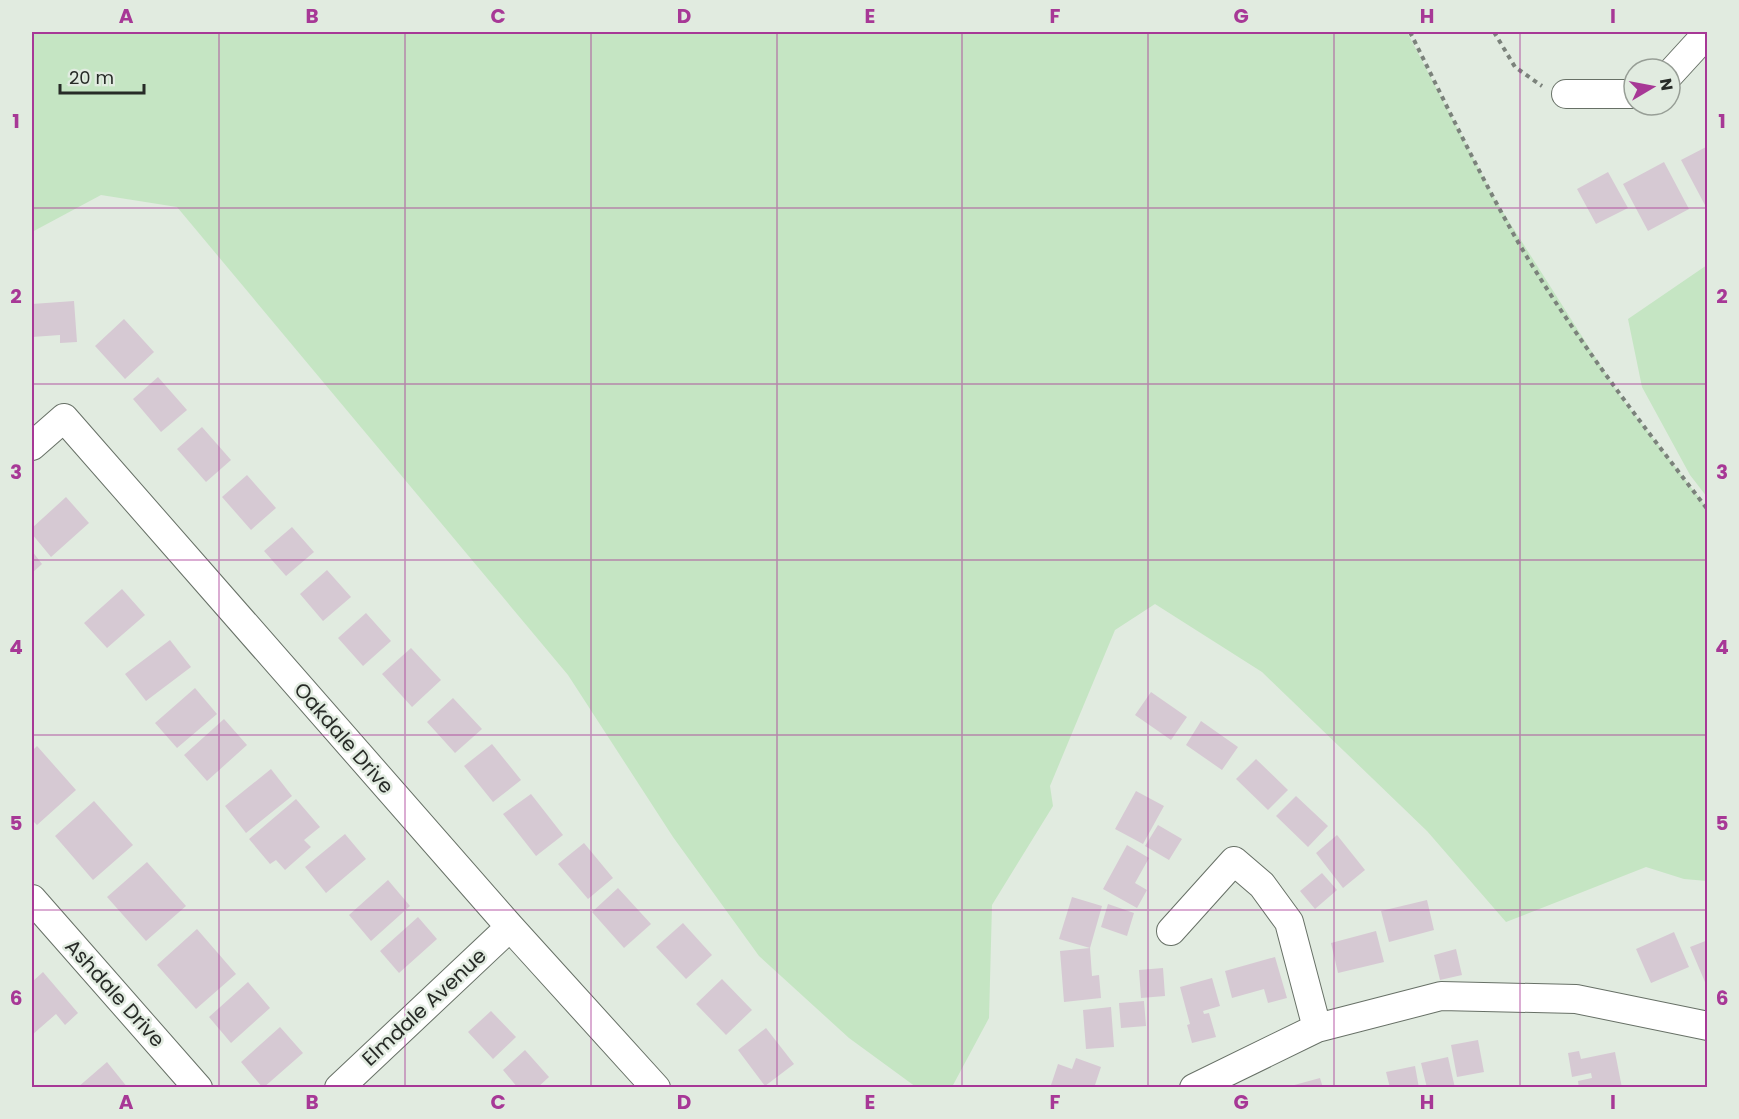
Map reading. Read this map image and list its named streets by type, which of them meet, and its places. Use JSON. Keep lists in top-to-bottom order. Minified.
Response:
{"streets":{"street":["Oakdale Drive","Ashdale Drive","Elmdale Avenue"]},"crossings":[["Oakdale Drive","Elmdale Avenue"]],"scale_bar":"20 m","north":"right","grid":{"columns":["A","B","C","D","E","F","G","H","I"],"rows":["1","2","3","4","5","6"]}}
